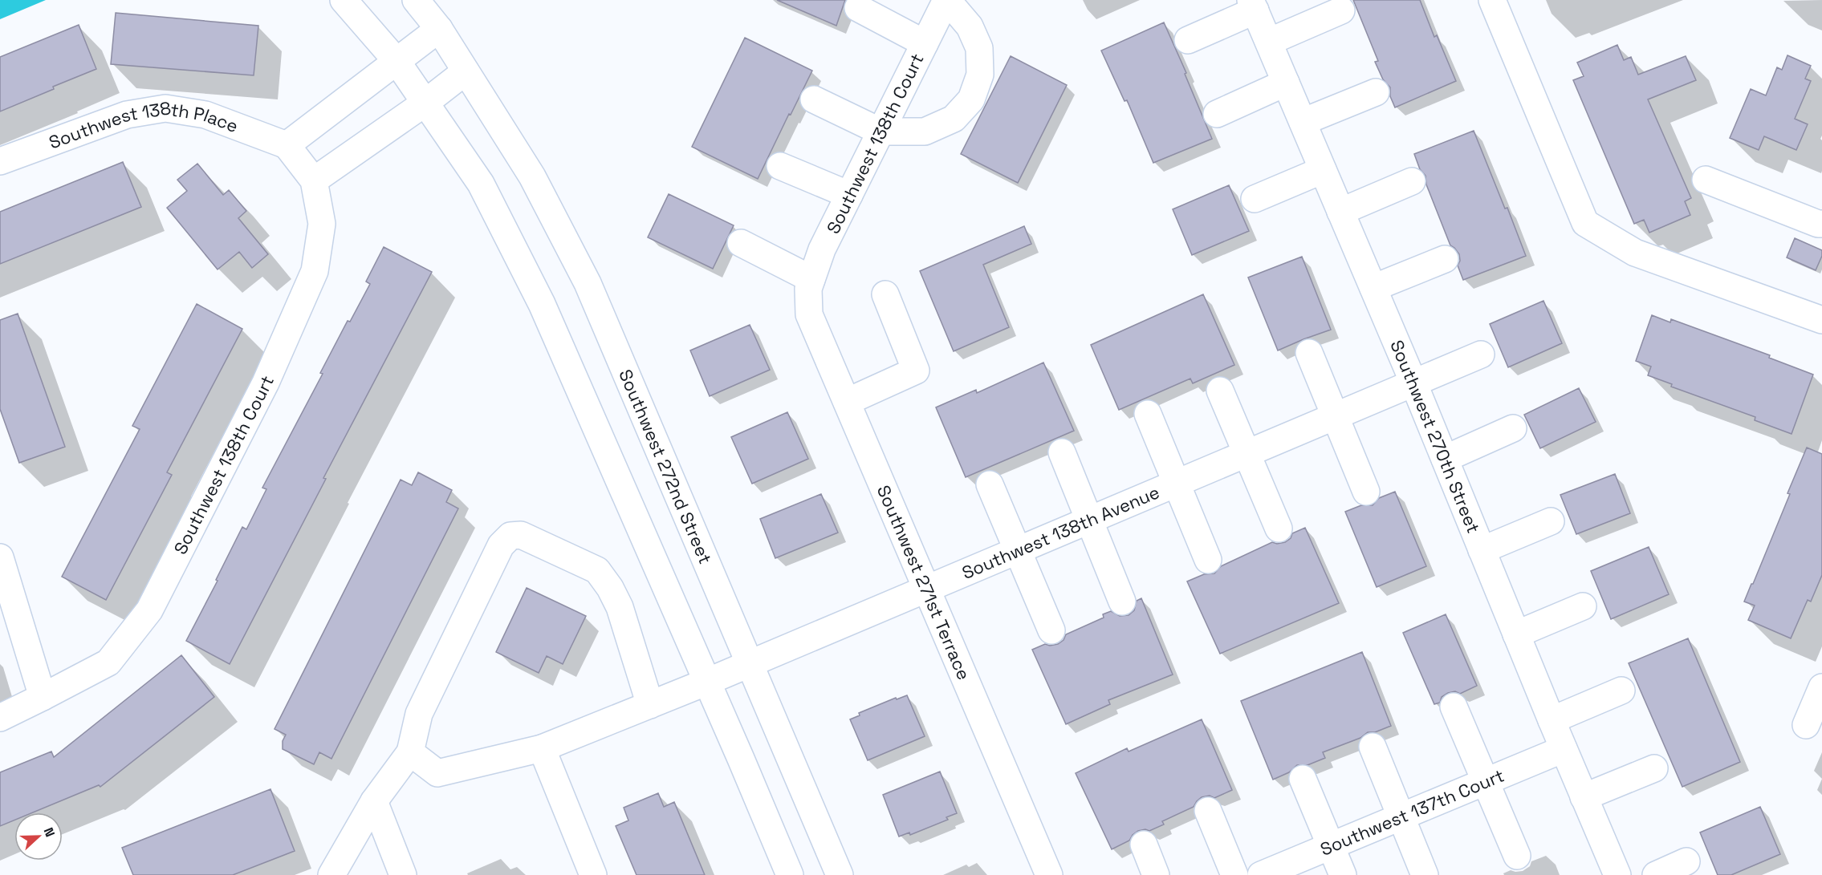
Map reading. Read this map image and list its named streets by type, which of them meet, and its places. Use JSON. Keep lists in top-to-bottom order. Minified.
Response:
{"streets":{"street":["Southwest 138th Place","Southwest 138th Court","Southwest 270th Street","Southwest 272nd Street","Southwest 138th Avenue","Southwest 271st Terrace","Southwest 137th Court"]},"crossings":[["Southwest 138th Place","Southwest 138th Court"],["Southwest 138th Court","Southwest 271st Terrace"],["Southwest 270th Street","Southwest 138th Avenue"],["Southwest 270th Street","Southwest 137th Court"],["Southwest 272nd Street","Southwest 138th Avenue"],["Southwest 138th Avenue","Southwest 271st Terrace"]],"north":"right"}
